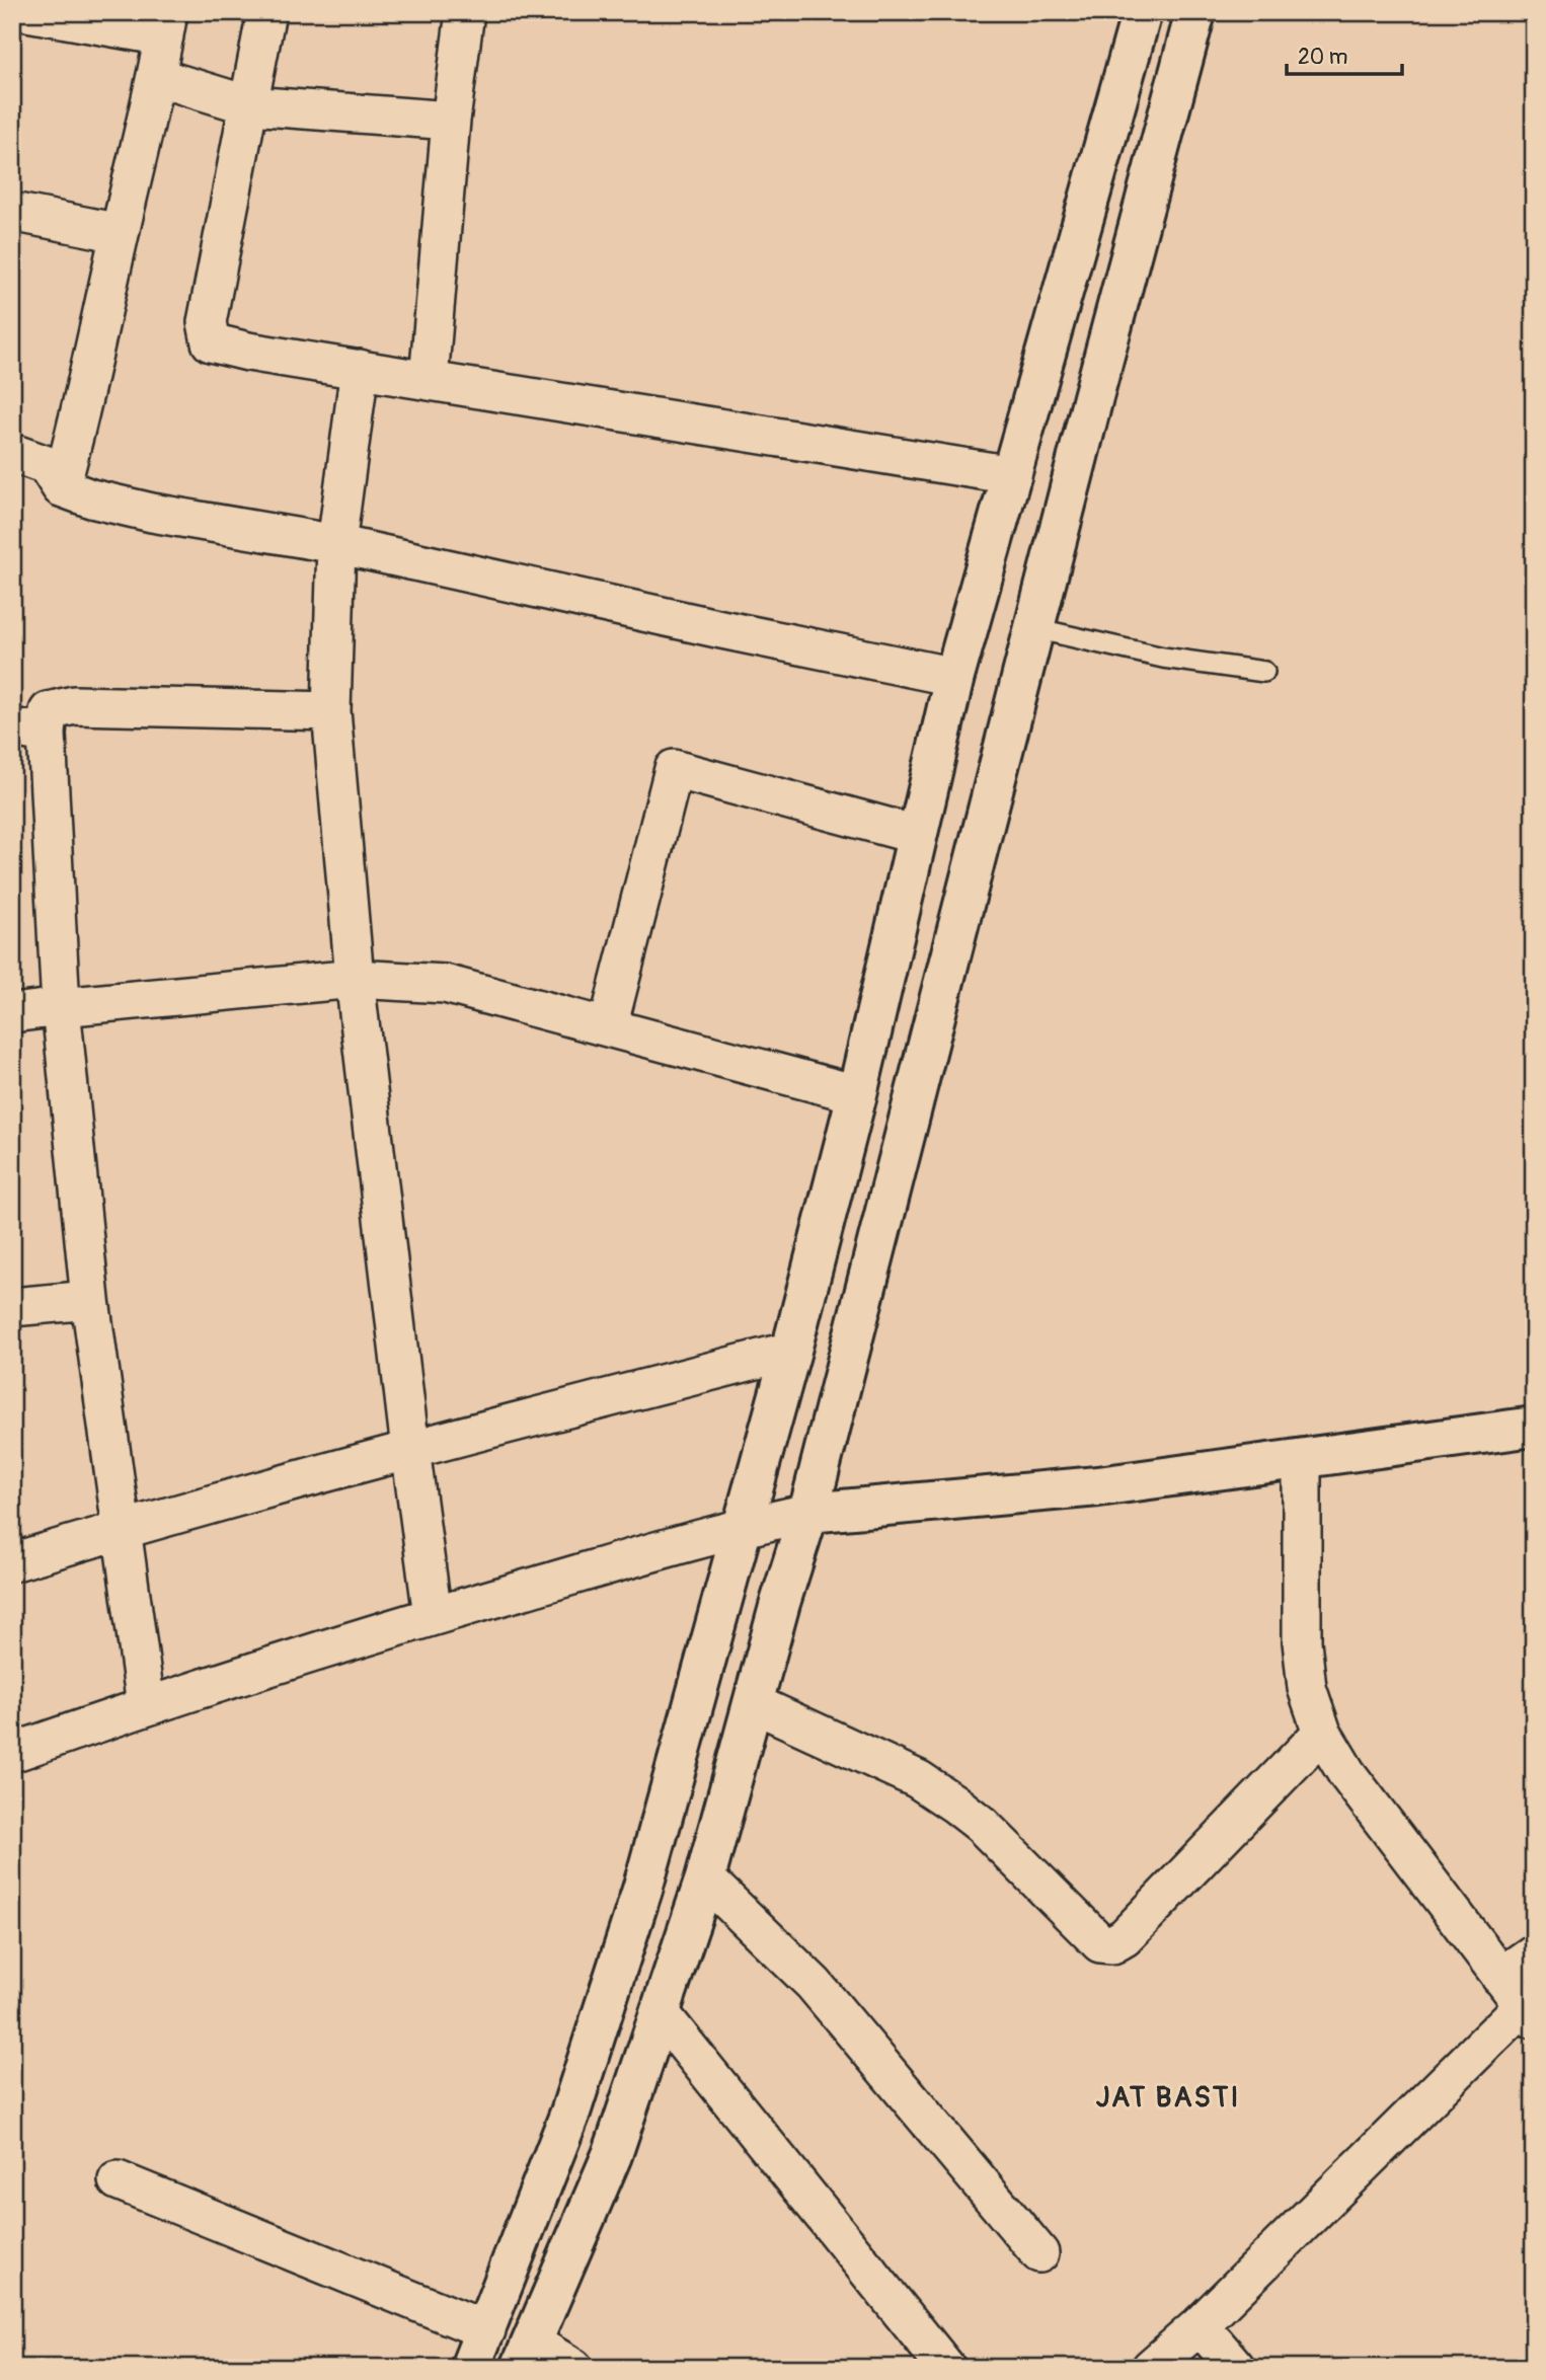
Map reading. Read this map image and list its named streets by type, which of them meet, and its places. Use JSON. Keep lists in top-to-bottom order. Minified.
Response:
{"districts":["JAT BASTI"],"scale_bar":"20 m"}
